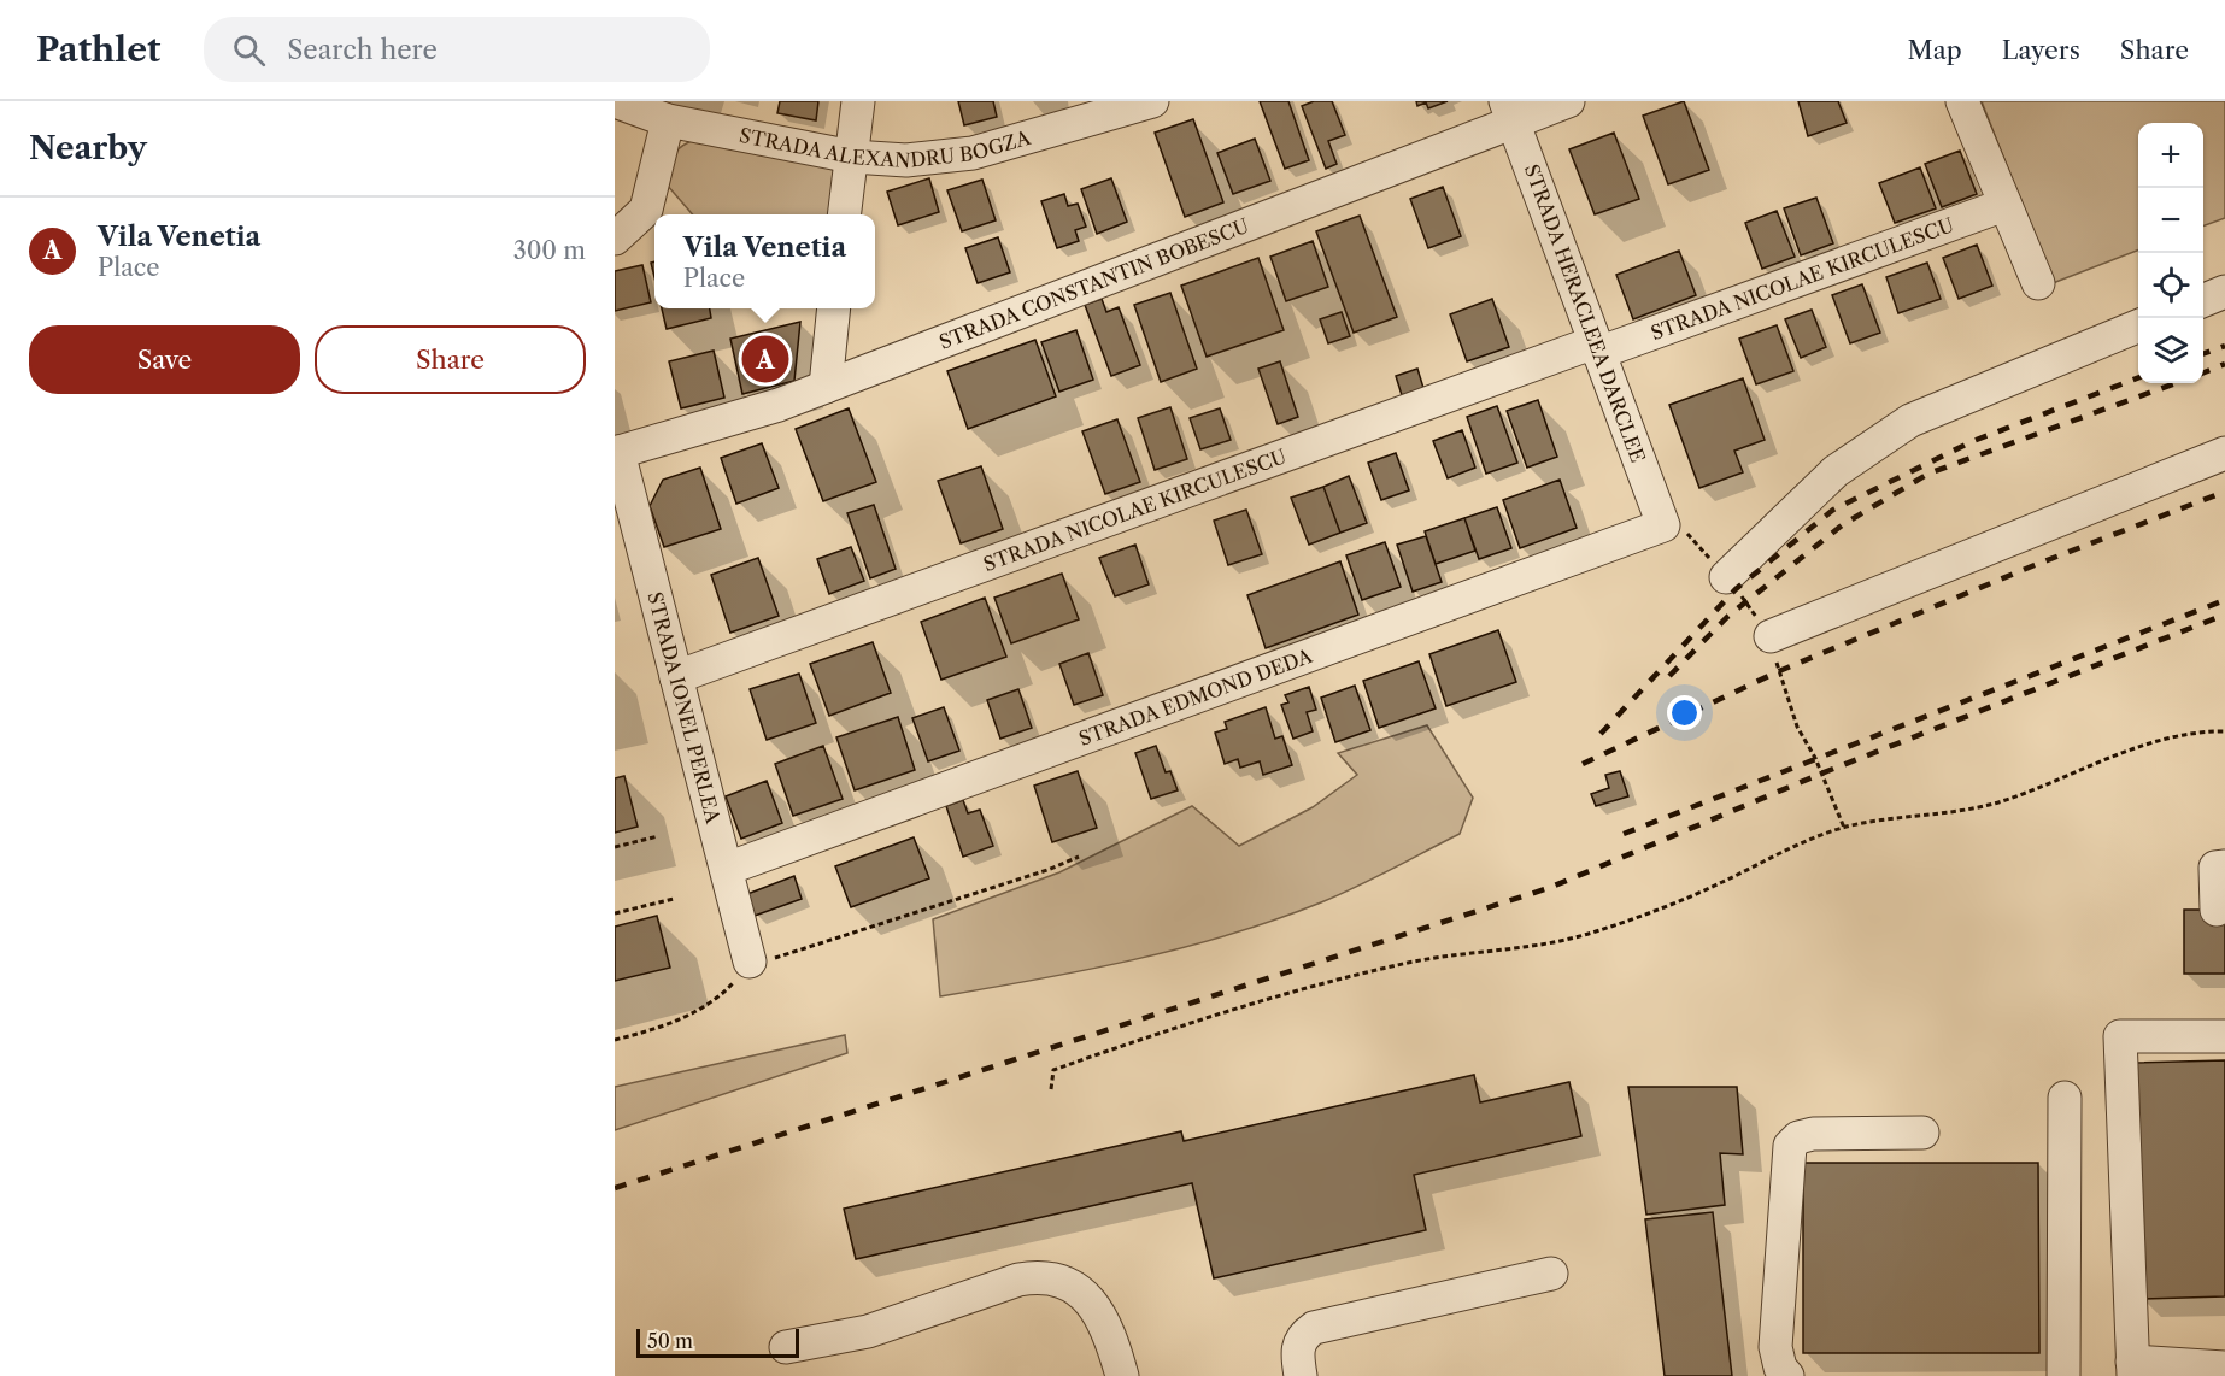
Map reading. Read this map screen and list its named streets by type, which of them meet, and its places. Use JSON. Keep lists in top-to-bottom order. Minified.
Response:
{"streets":{"street":["STRADA ALEXANDRU BOGZA","STRADA NICOLAE KIRCULESCU","STRADA CONSTANTIN BOBESCU","STRADA HERACLEEA DARCLEE","STRADA EDMOND DEDA","STRADA IONEL PERLEA"]},"crossings":[["STRADA NICOLAE KIRCULESCU","STRADA HERACLEEA DARCLEE"],["STRADA NICOLAE KIRCULESCU","STRADA IONEL PERLEA"],["STRADA CONSTANTIN BOBESCU","STRADA HERACLEEA DARCLEE"],["STRADA CONSTANTIN BOBESCU","STRADA IONEL PERLEA"],["STRADA HERACLEEA DARCLEE","STRADA EDMOND DEDA"],["STRADA EDMOND DEDA","STRADA IONEL PERLEA"]],"scale_bar":"50 m","page":{"header":"Pathlet","search":"Search here","nav":["Map","Layers","Share"],"heading":"Nearby","map_buttons":["+","−"],"list":[{"mark":"A","name":"Vila Venetia","note":"Place","value":"300 m"}],"popup":["Vila Venetia","Place"],"buttons":["Save","Share"],"pins":"A","scale":"50 m"}}
